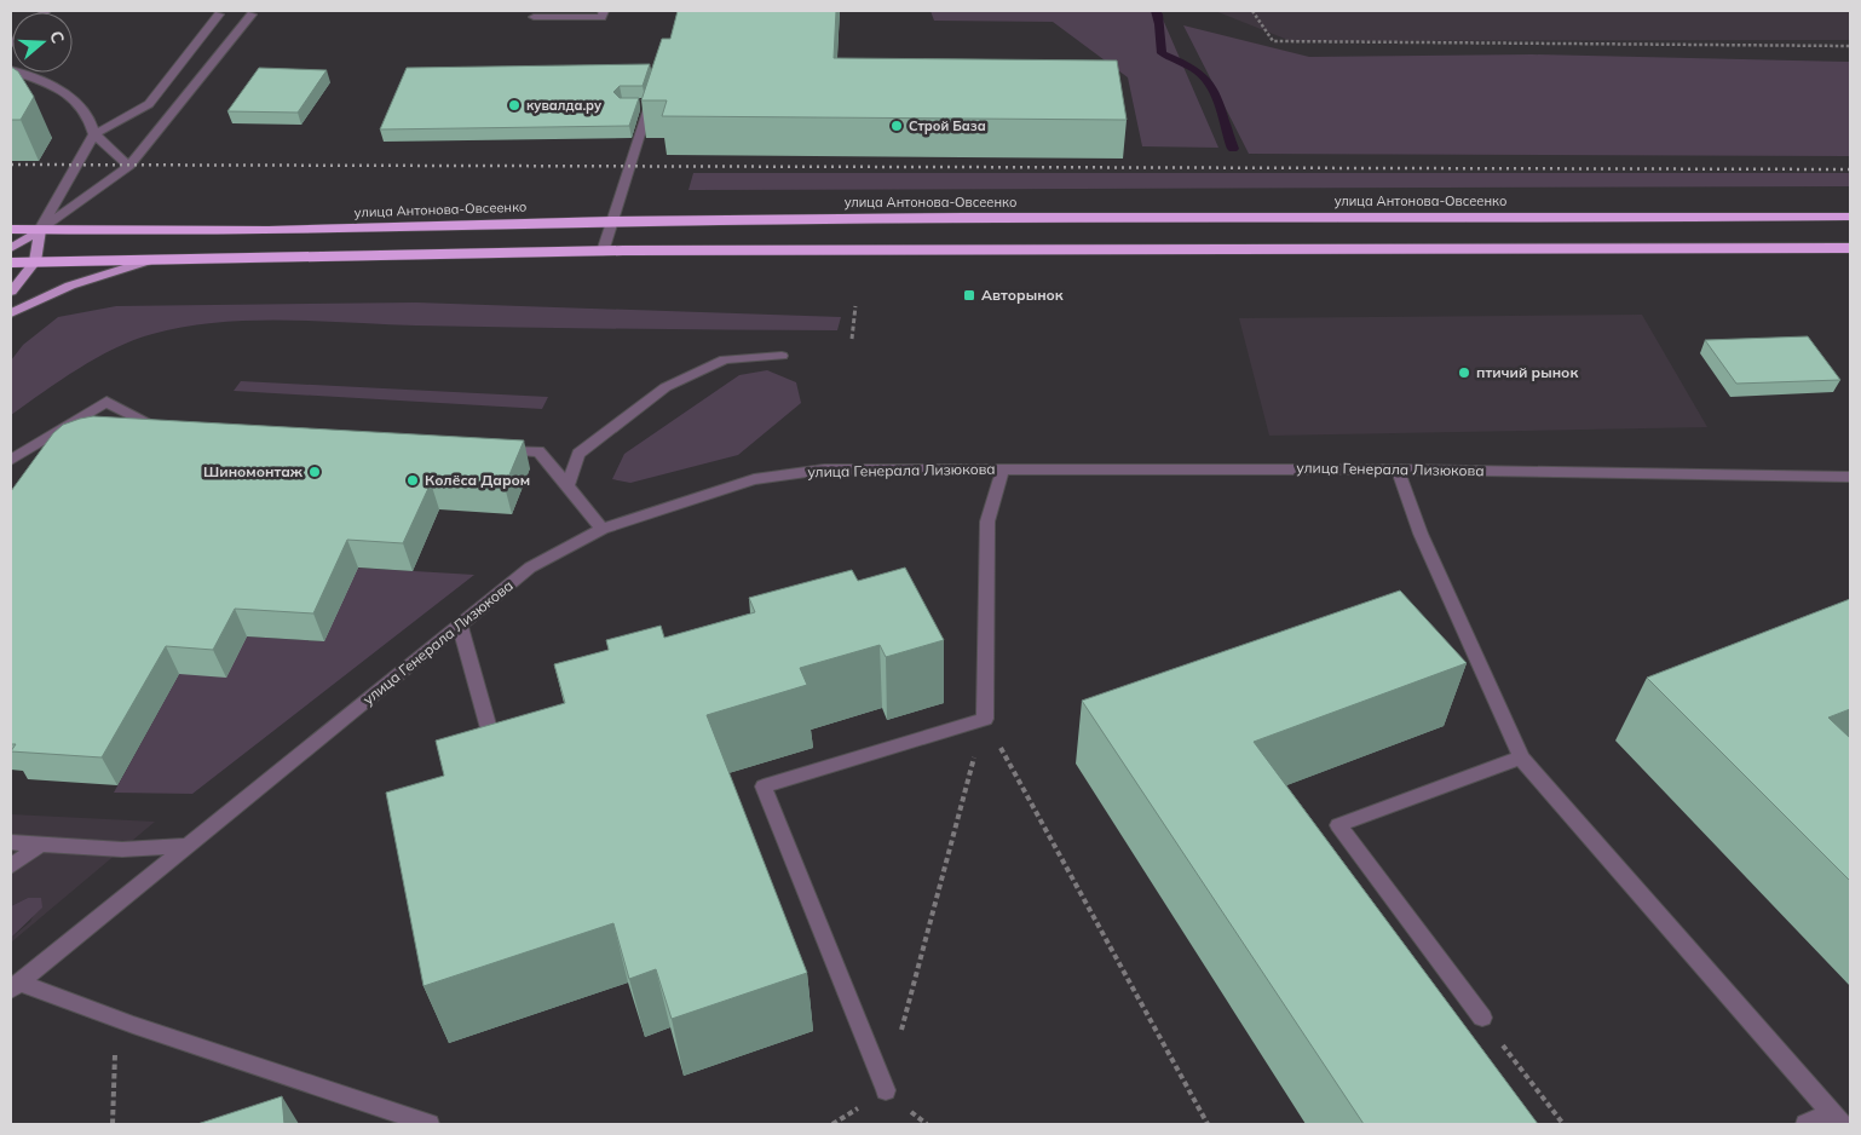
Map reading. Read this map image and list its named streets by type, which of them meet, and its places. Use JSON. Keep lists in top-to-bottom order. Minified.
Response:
{"streets":{"highway":["улица Антонова-Овсеенко"],"street":["улица Генерала Лизюкова"]},"places":{"other":["кувалда.ру","Строй База","птичий рынок","Шиномонтаж","Колёса Даром"],"transit":["Авторынок"]},"north":"right"}
